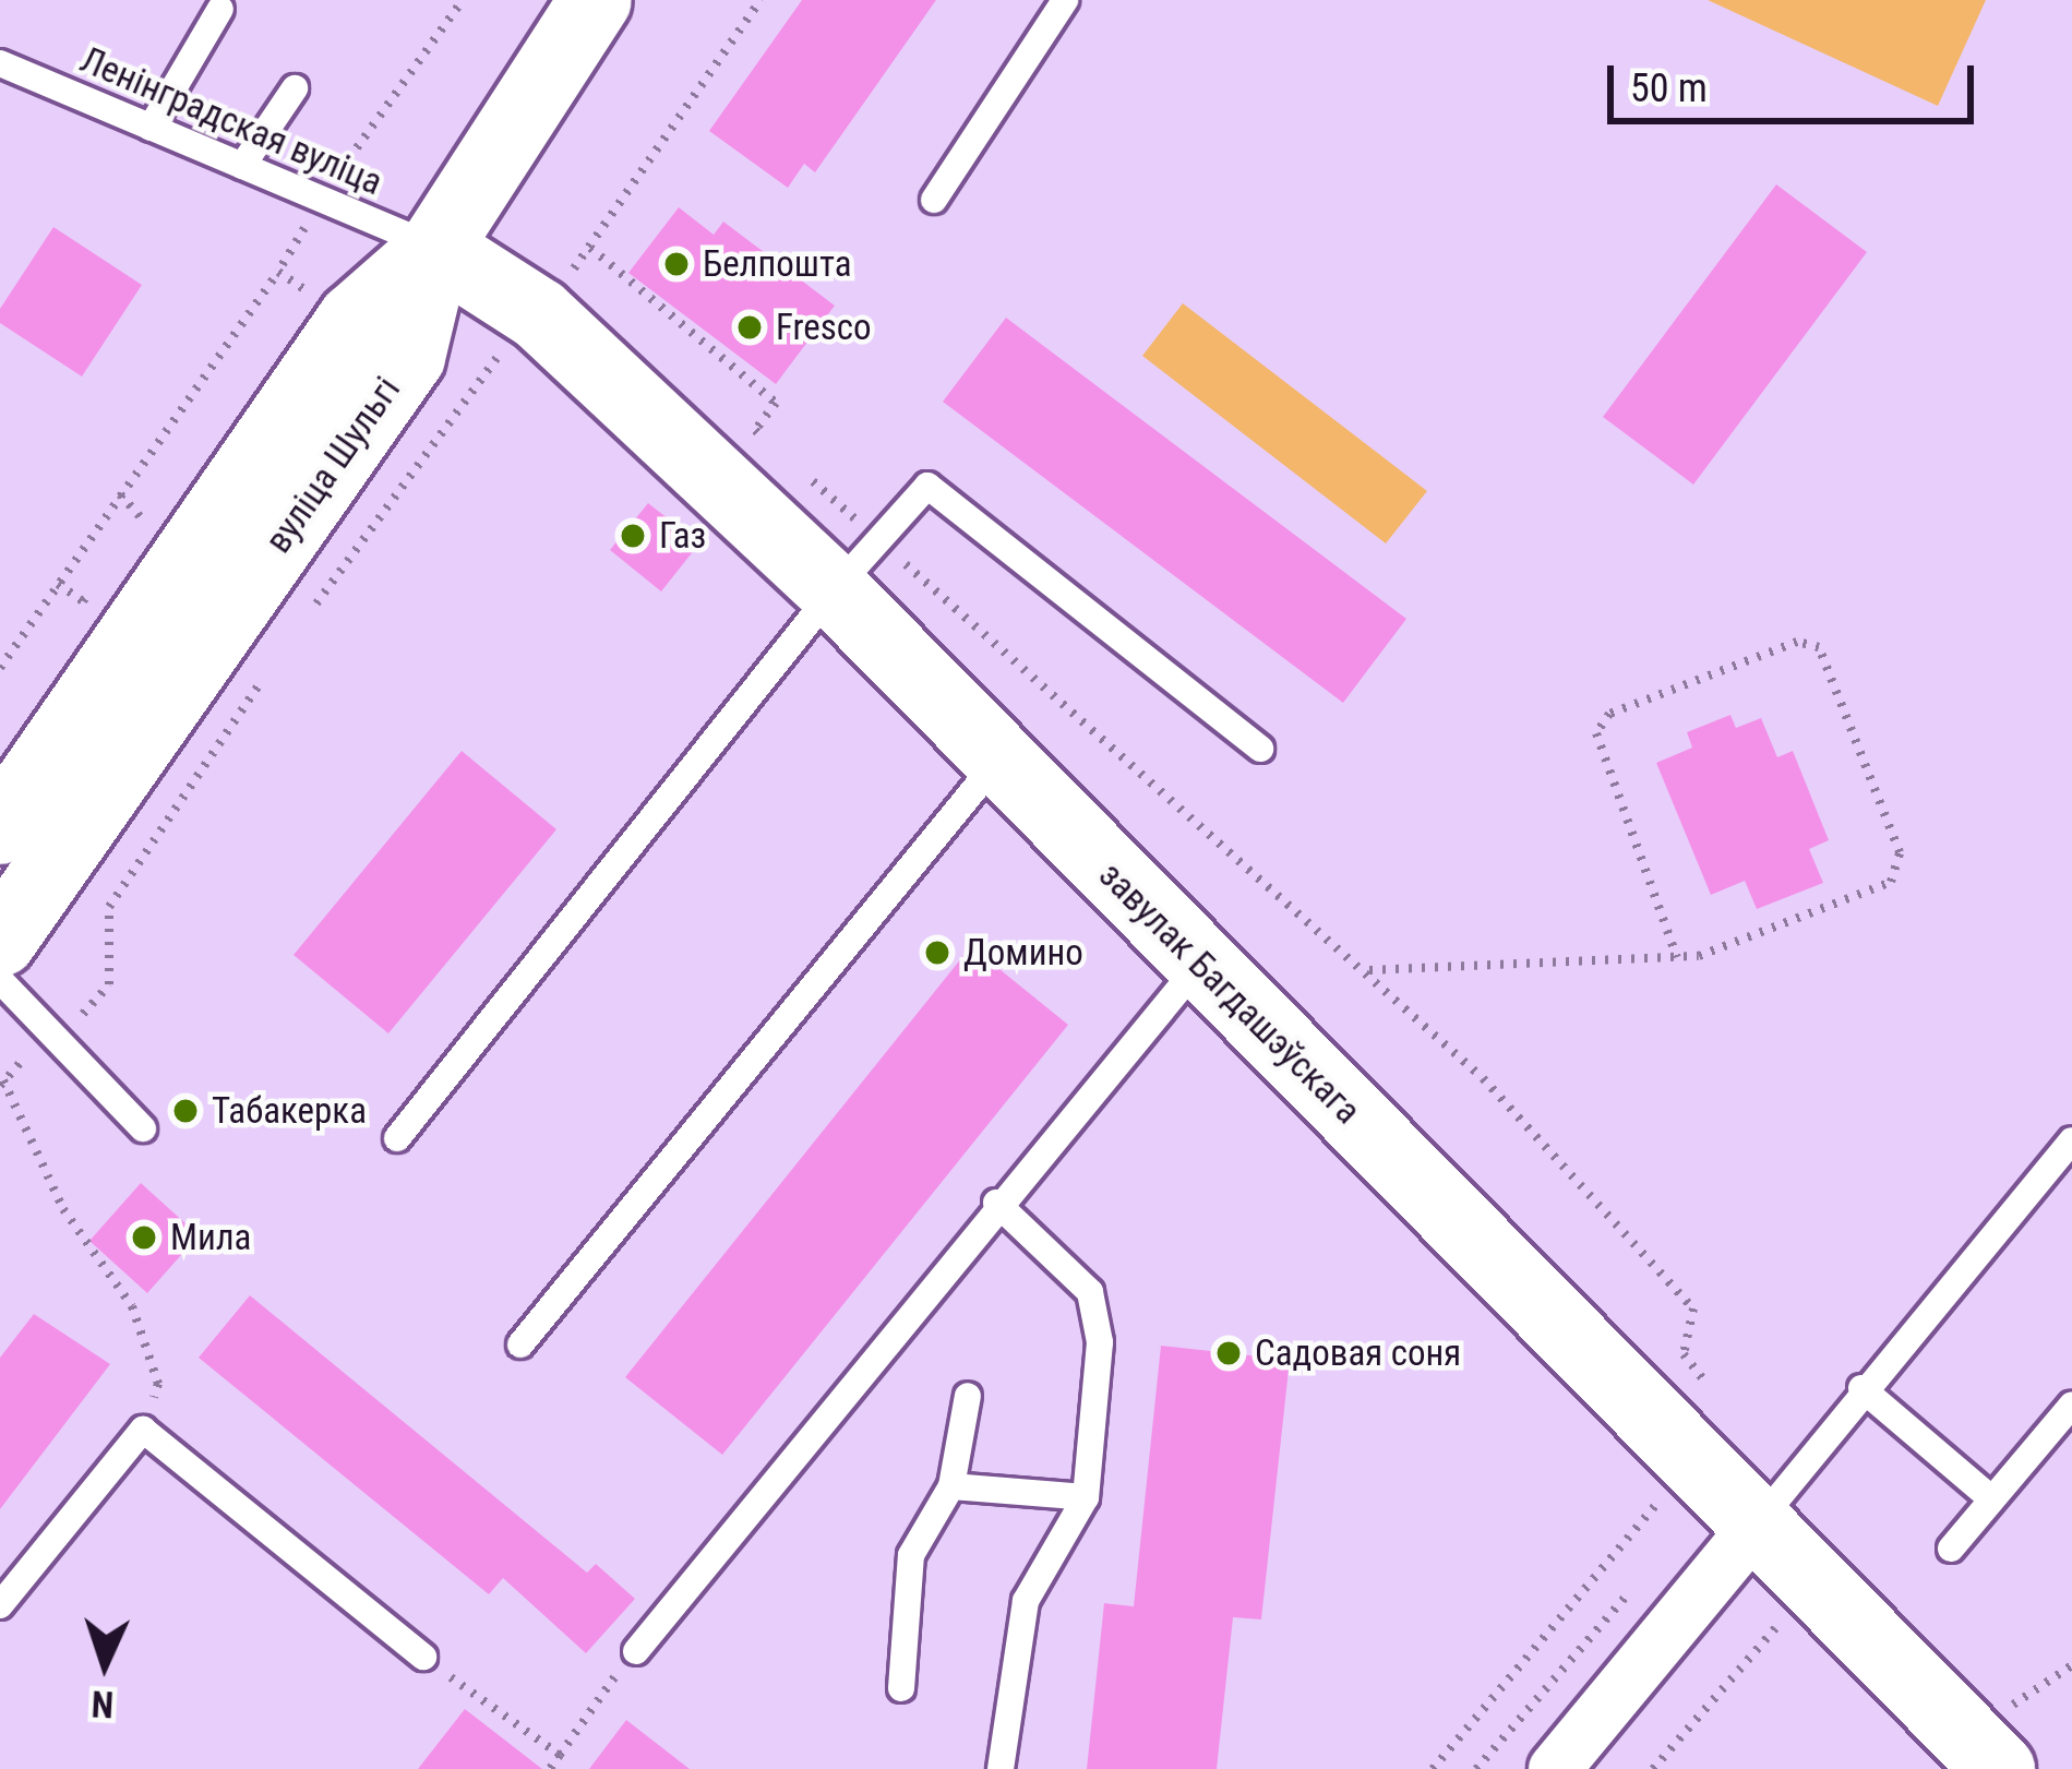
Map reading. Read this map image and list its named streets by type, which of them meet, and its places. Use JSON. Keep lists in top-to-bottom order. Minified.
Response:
{"streets":{"street":["вуліца Шульгі","завулак Багдашэўскага"],"lane":["Ленінградская вуліца"]},"crossings":[["Ленінградская вуліца","вуліца Шульгі"],["Ленінградская вуліца","завулак Багдашэўскага"],["вуліца Шульгі","завулак Багдашэўскага"]],"places":["Белпошта","Fresco","Газ","Домино","Табакерка","Мила","Садовая соня"],"scale_bar":"50 m","north":"bottom"}
